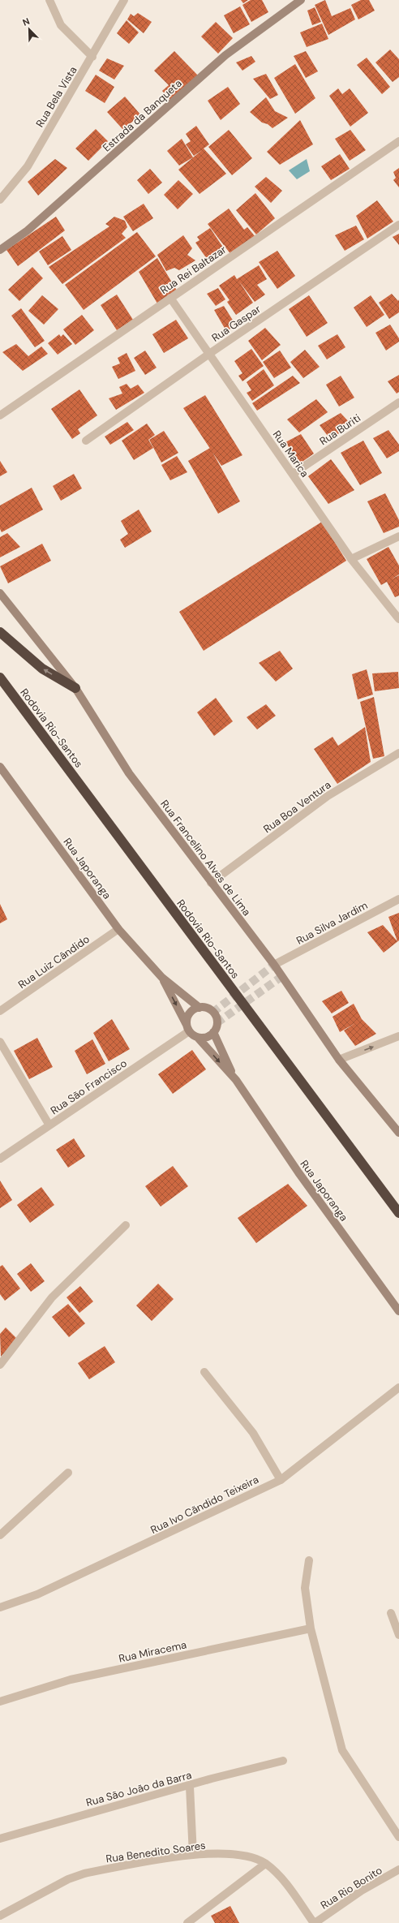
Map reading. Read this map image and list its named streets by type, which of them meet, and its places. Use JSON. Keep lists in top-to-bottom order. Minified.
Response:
{"streets":{"highway":["Rodovia Rio-Santos"],"main road":["Estrada da Banqueta","Rua Francelino Alves de Lima","Rua Japoranga"],"street":["Rua Bela Vista","Rua Rei Baltazar","Rua Gaspar","Rua Buriti","Rua Marica","Rua Boa Ventura","Rua Silva Jardim","Rua Luiz Cândido","Rua São Francisco","Rua Ivo Cãndido Teixeira","Rua Miracema","Rua São João da Barra","Rua Benedito Soares","Rua Rio Bonito"]},"crossings":[["Rua Rei Baltazar","Rua Marica"],["Rua Gaspar","Rua Marica"],["Rua Buriti","Rua Marica"],["Rua Boa Ventura","Rua Francelino Alves de Lima"],["Rua Francelino Alves de Lima","Rua Silva Jardim"],["Rua Japoranga","Rua Luiz Cândido"],["Rua Japoranga","Rua São Francisco"],["Rua Benedito Soares","Rua Rio Bonito"]],"north":"top left"}
